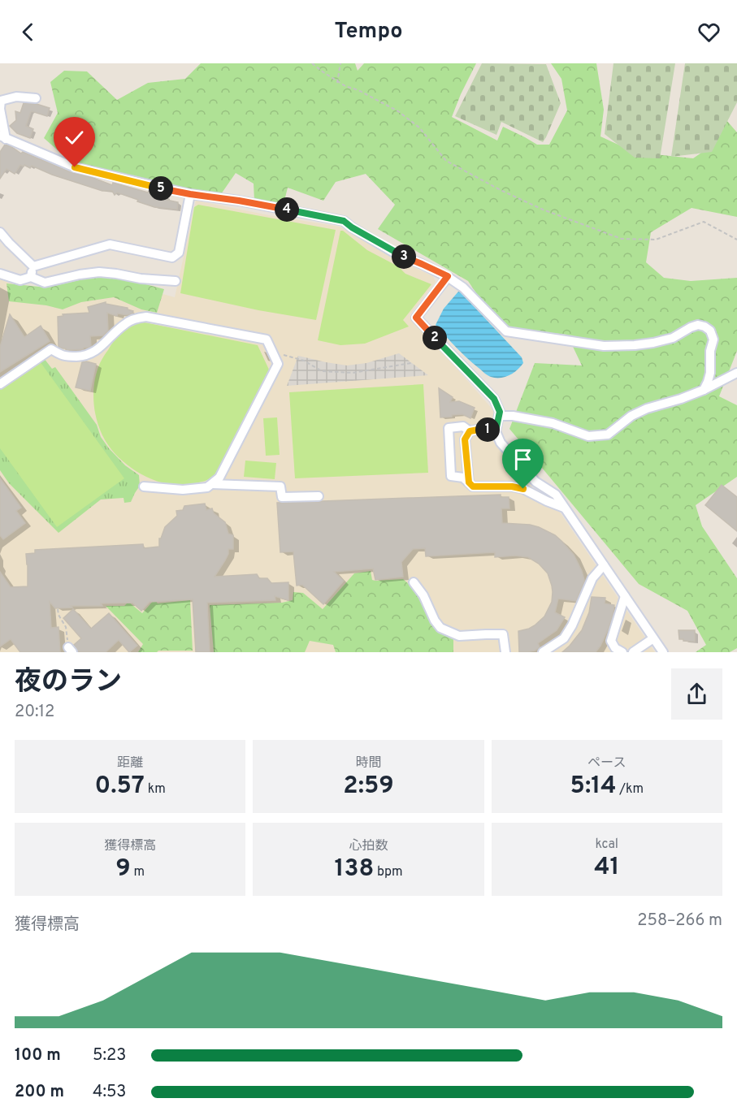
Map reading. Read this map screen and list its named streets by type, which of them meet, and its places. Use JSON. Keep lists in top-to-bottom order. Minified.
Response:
{"page":{"header":"Tempo","pins":["5","4","3","2","1"],"heading":["夜のラン","20:12"],"stats":[["距離","0.57 km"],["時間","2:59"],["ペース","5:14 /km"],["獲得標高","9 m"],["心拍数","138 bpm"],["kcal","41"]],"chart":["獲得標高","258–266 m"],"list":[{"name":"100 m","note":"5:23"},{"name":"200 m","note":"4:53"}]}}
